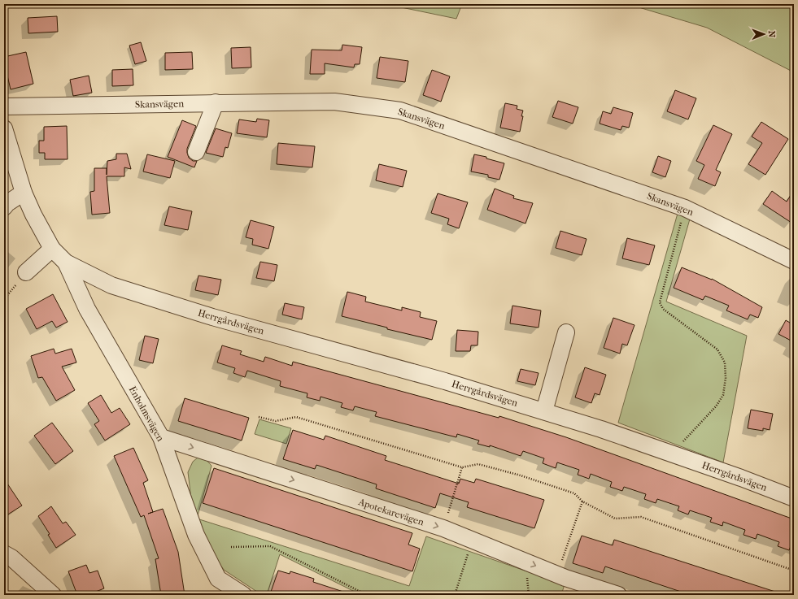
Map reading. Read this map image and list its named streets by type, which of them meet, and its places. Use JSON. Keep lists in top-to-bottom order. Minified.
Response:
{"streets":{"street":["Skansvägen","Herrgårdsvägen","Enholmsvägen","Apotekarevägen"]},"crossings":[["Herrgårdsvägen","Enholmsvägen"],["Enholmsvägen","Apotekarevägen"]],"one_way":["Apotekarevägen"],"north":"right"}
